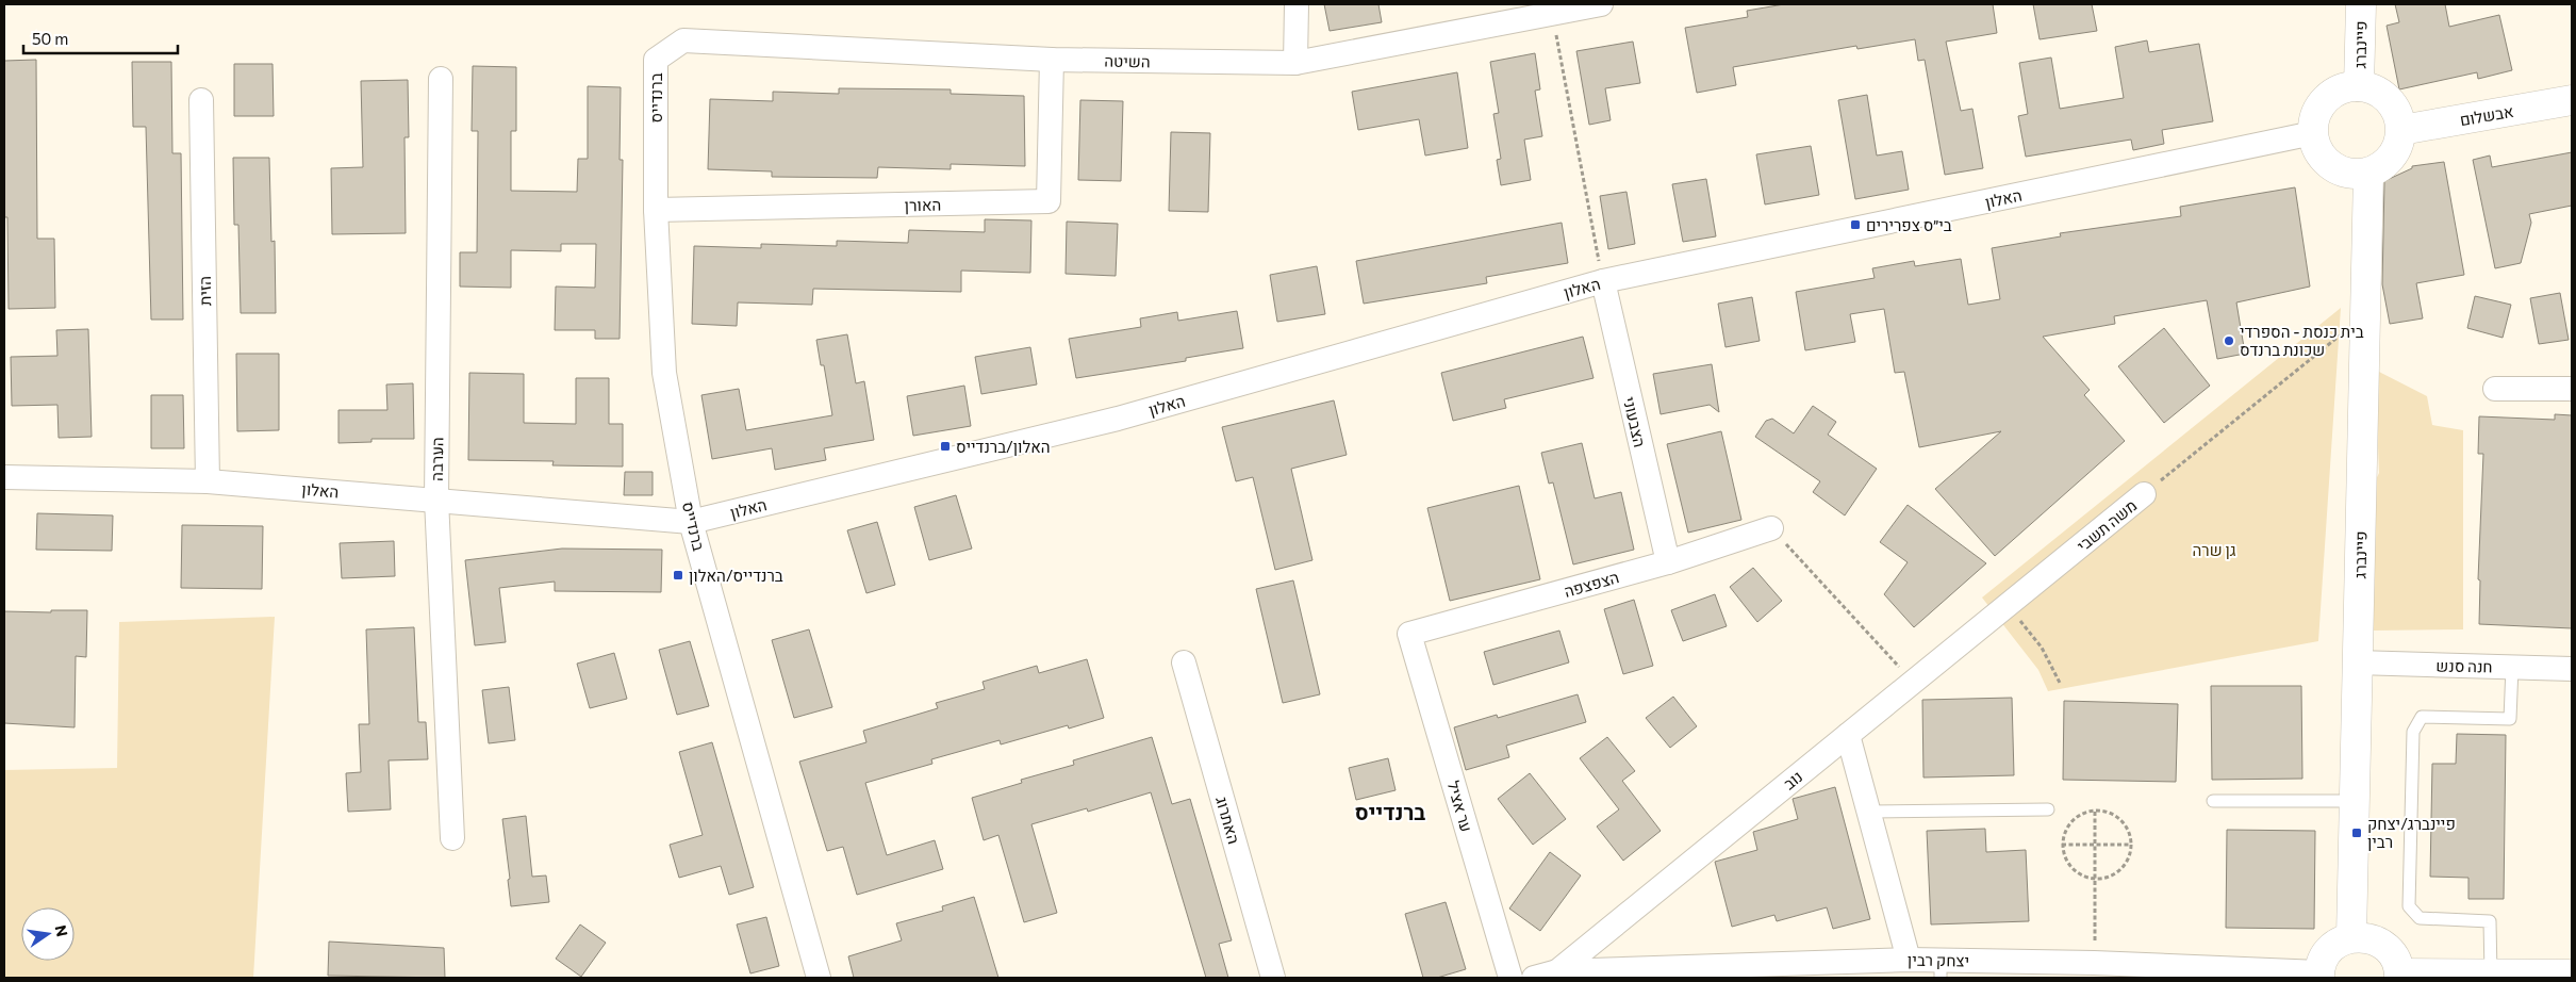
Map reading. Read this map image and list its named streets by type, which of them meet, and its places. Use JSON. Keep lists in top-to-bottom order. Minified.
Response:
{"streets":{"street":["פיינברג","השיטה","ברנדייס","אבשלום","האלון","האורן","הזית","הצבעוני","הערבה","משה תשבי","הצפצפה","חנה סנש","נוב","ער אציל","האתרוג","יצחק רבין"]},"crossings":[["פיינברג","אבשלום"],["פיינברג","האלון"],["פיינברג","משה תשבי"],["פיינברג","חנה סנש"],["השיטה","ברנדייס"],["השיטה","האורן"],["ברנדייס","האלון"],["ברנדייס","האורן"],["אבשלום","האלון"],["האלון","הזית"],["האלון","הצבעוני"],["האלון","הערבה"],["הצבעוני","הצפצפה"],["משה תשבי","נוב"],["הצפצפה","ער אציל"],["נוב","יצחק רבין"]],"districts":["ברנדייס"],"parks":["גן שרה"],"places":{"transit":["בי״ס צפרירים","האלון/ברנדייס","ברנדייס/האלון","פיינברג/יצחק רבין"],"other":["בית כנסת - הספרדי שכונת ברנדס"]},"scale_bar":"50 m","north":"right"}
